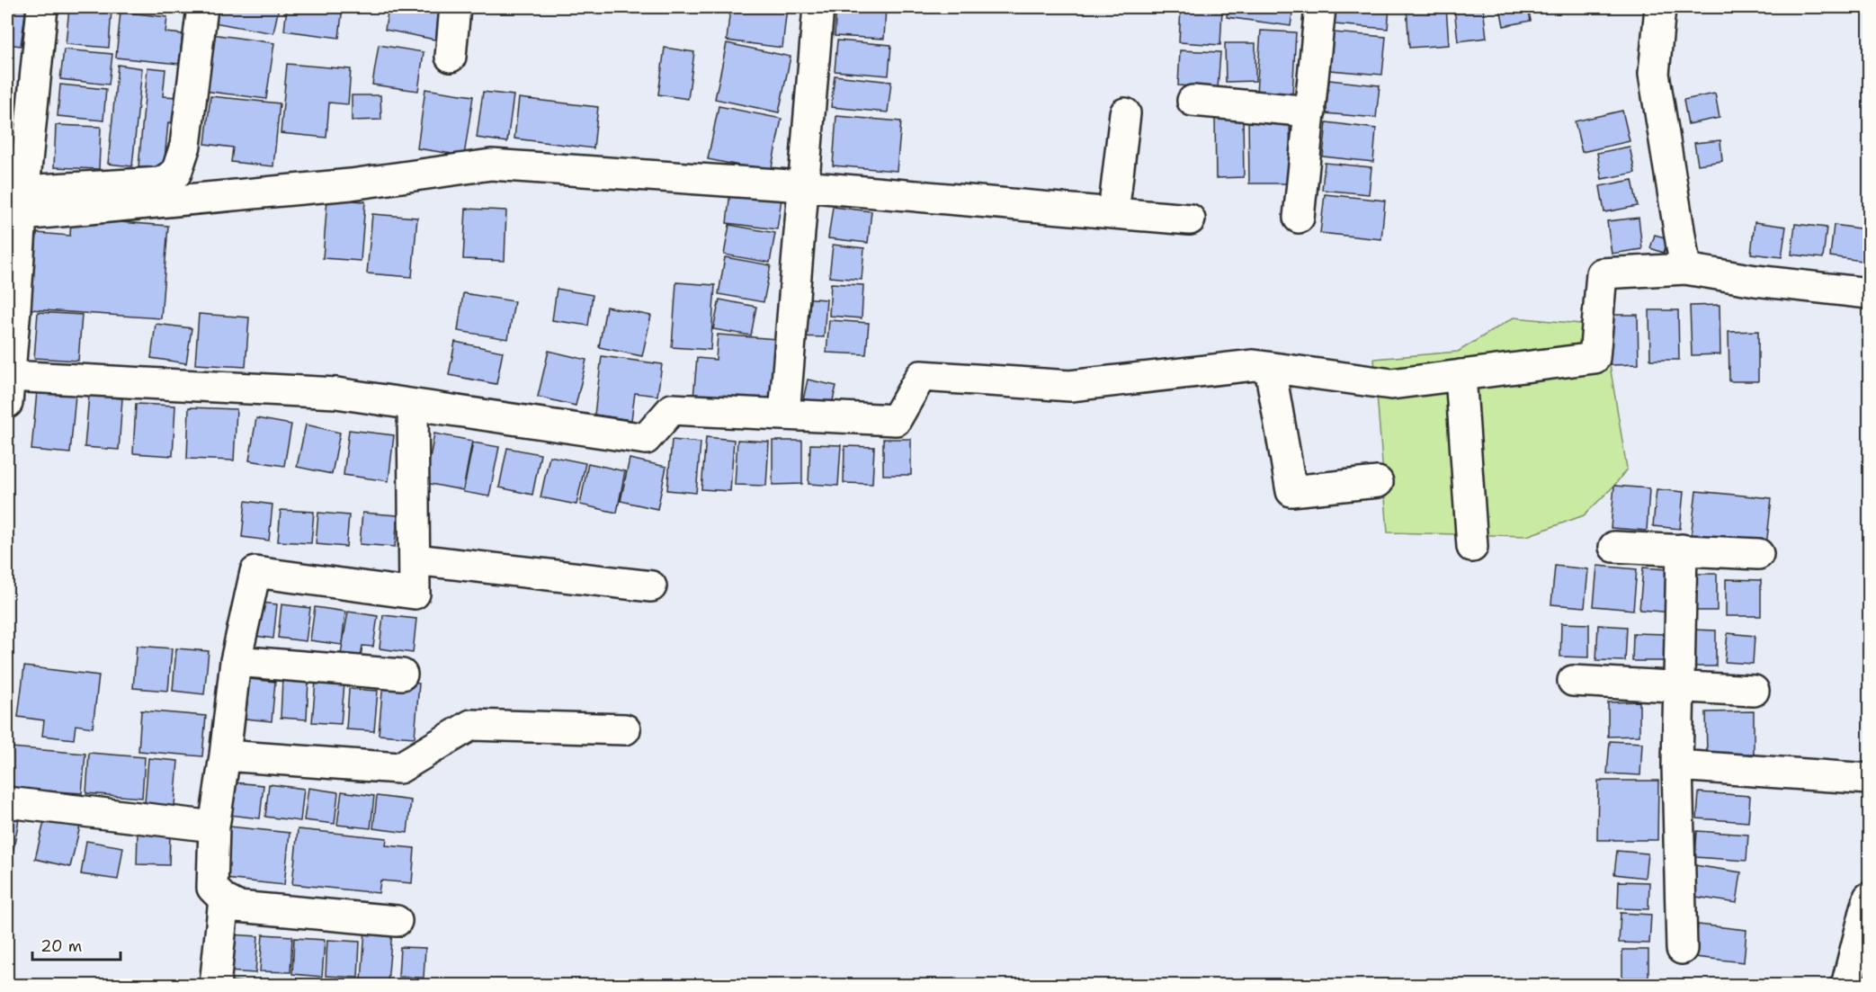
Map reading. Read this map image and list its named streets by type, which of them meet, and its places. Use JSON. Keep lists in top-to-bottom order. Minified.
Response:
{"scale_bar":"20 m"}
